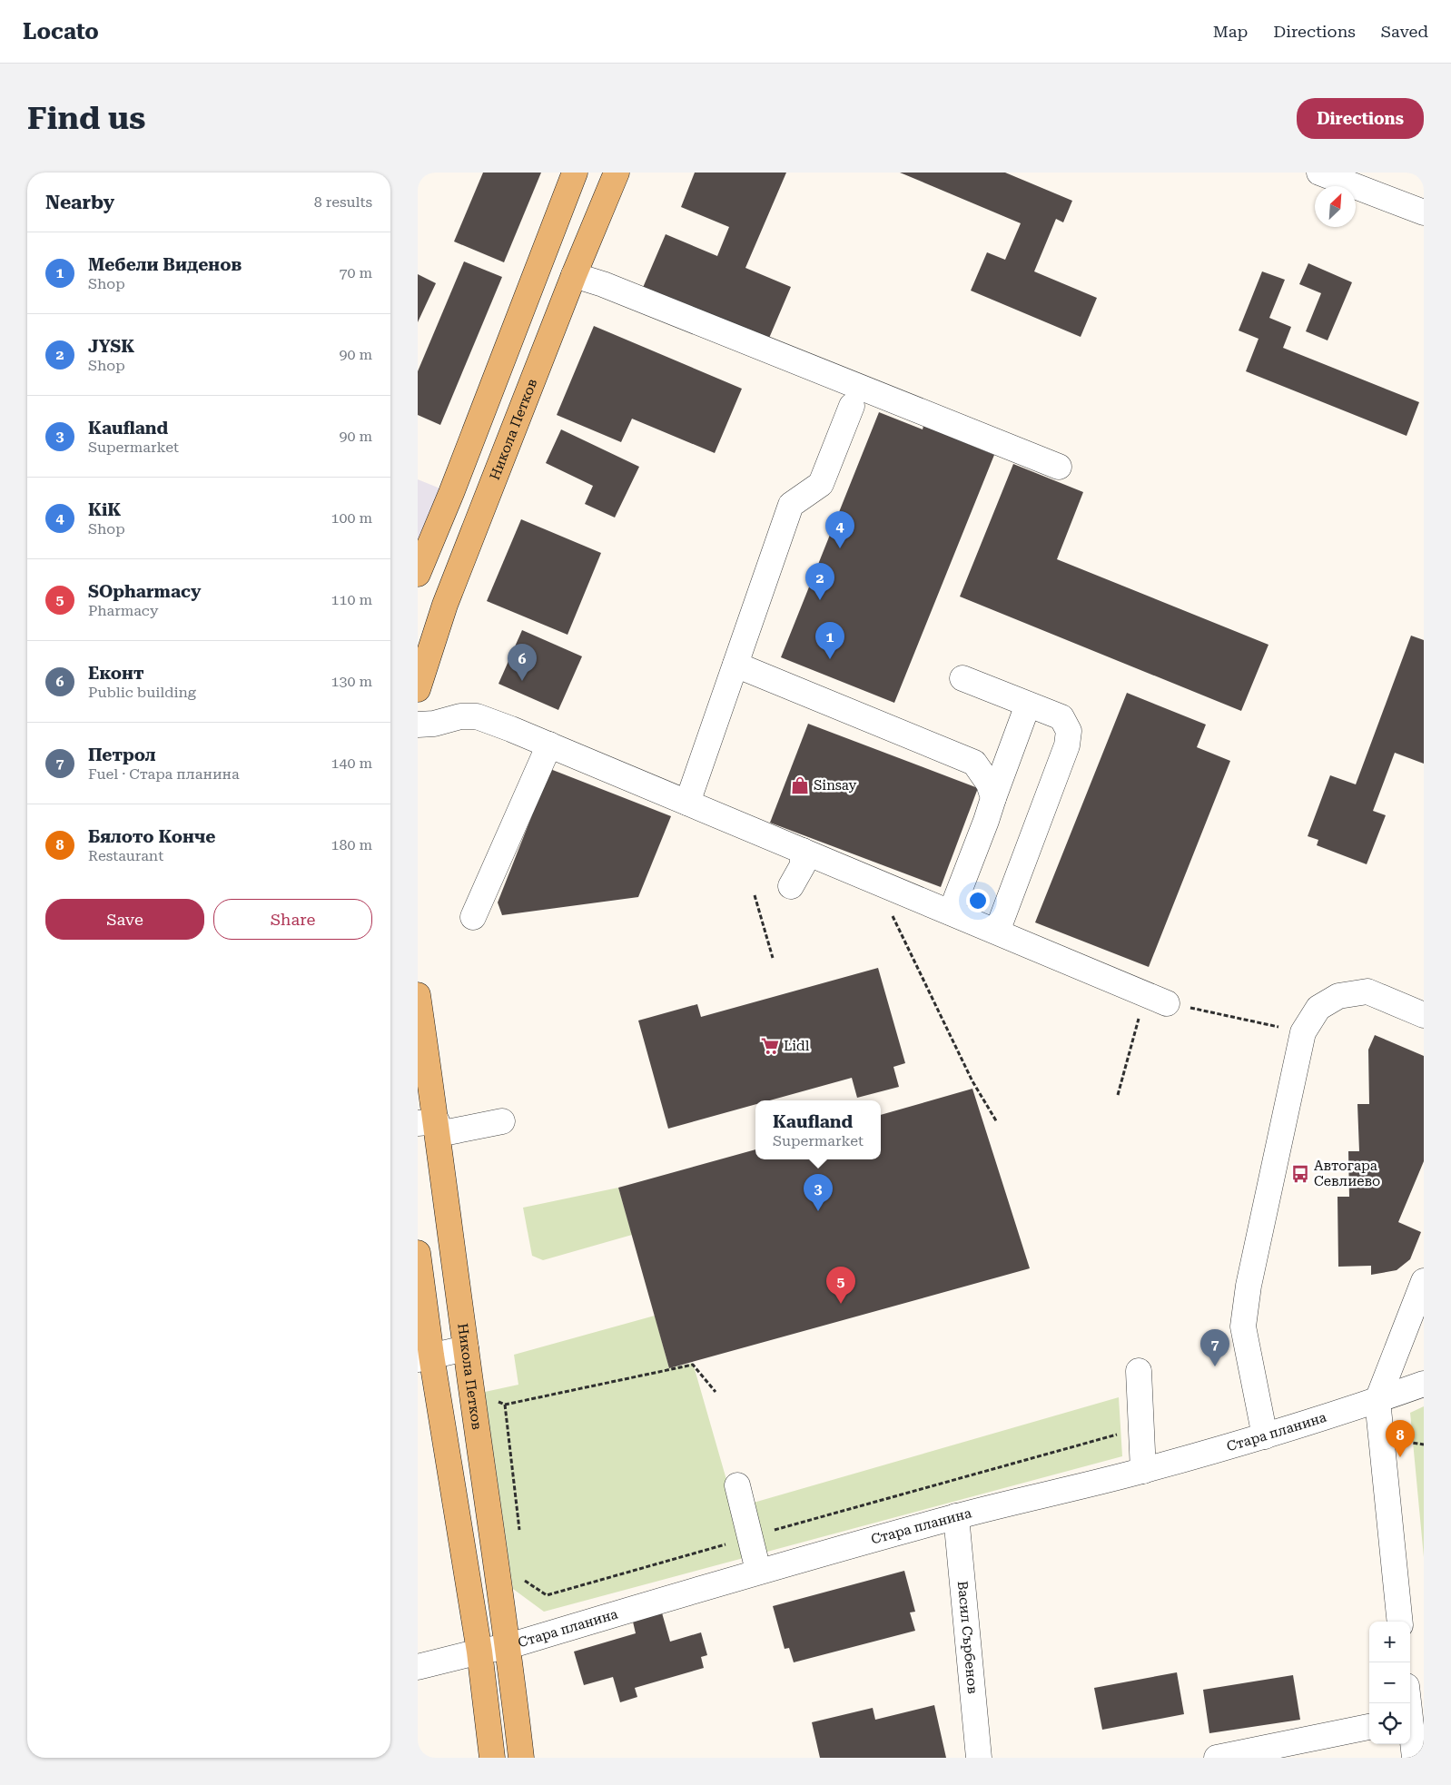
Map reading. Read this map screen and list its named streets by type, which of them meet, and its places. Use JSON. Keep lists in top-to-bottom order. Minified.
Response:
{"streets":{"main road":["Никола Петков"],"street":["Стара планина","Васил Сърбенов"]},"crossings":[["Никола Петков","Стара планина"],["Стара планина","Васил Сърбенов"]],"places":{"shop":["Sinsay"],"supermarket":["Lidl"],"bus stop":["Автогара Севлиево"]},"north":"top right","page":{"header":"Locato","nav":["Map","Directions","Saved"],"buttons":["Directions",["Save","Share"]],"title":"Find us","heading":["Nearby","8 results"],"list":[{"mark":"1","name":"Мебели Виденов","note":"Shop","value":"70 m"},{"mark":"2","name":"JYSK","note":"Shop","value":"90 m"},{"mark":"3","name":"Kaufland","note":"Supermarket","value":"90 m"},{"mark":"4","name":"KiK","note":"Shop","value":"100 m"},{"mark":"5","name":"SOpharmacy","note":"Pharmacy","value":"110 m"},{"mark":"6","name":"Еконт","note":"Public building","value":"130 m"},{"mark":"7","name":"Петрол","note":"Fuel · Стара планина","value":"140 m"},{"mark":"8","name":"Бялото Конче","note":"Restaurant","value":"180 m"}],"pins":["4","2","1","6","3","5","7","8"],"popup":["Kaufland","Supermarket"],"map_buttons":["+","−"]}}
